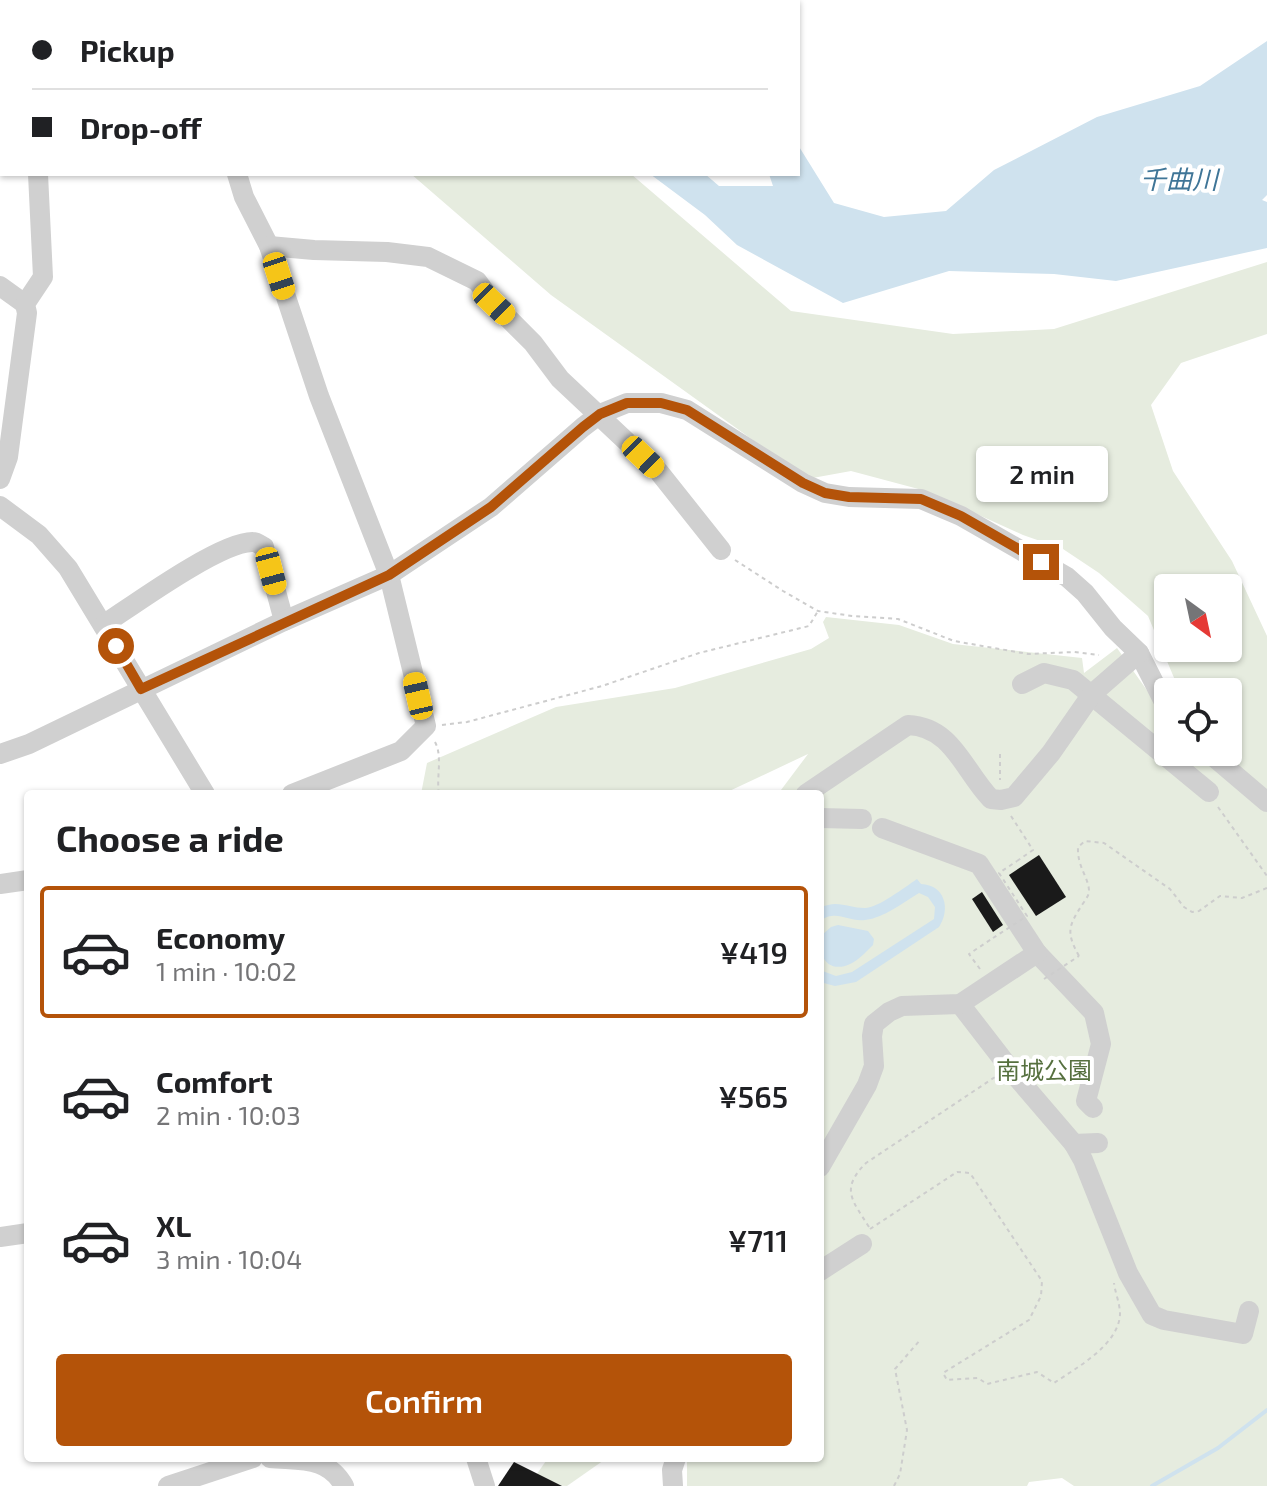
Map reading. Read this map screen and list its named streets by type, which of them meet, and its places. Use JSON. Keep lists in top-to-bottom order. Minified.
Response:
{"water":["千曲川"],"parks":["南城公園"],"north":"bottom right","page":{"banner":["Pickup","Drop-off"],"bubble":"2 min","heading":"Choose a ride","list":[{"name":"Economy","note":"1 min · 10:02","value":"¥419"},{"name":"Comfort","note":"2 min · 10:03","value":"¥565"},{"name":"XL","note":"3 min · 10:04","value":"¥711"}],"buttons":"Confirm"}}
